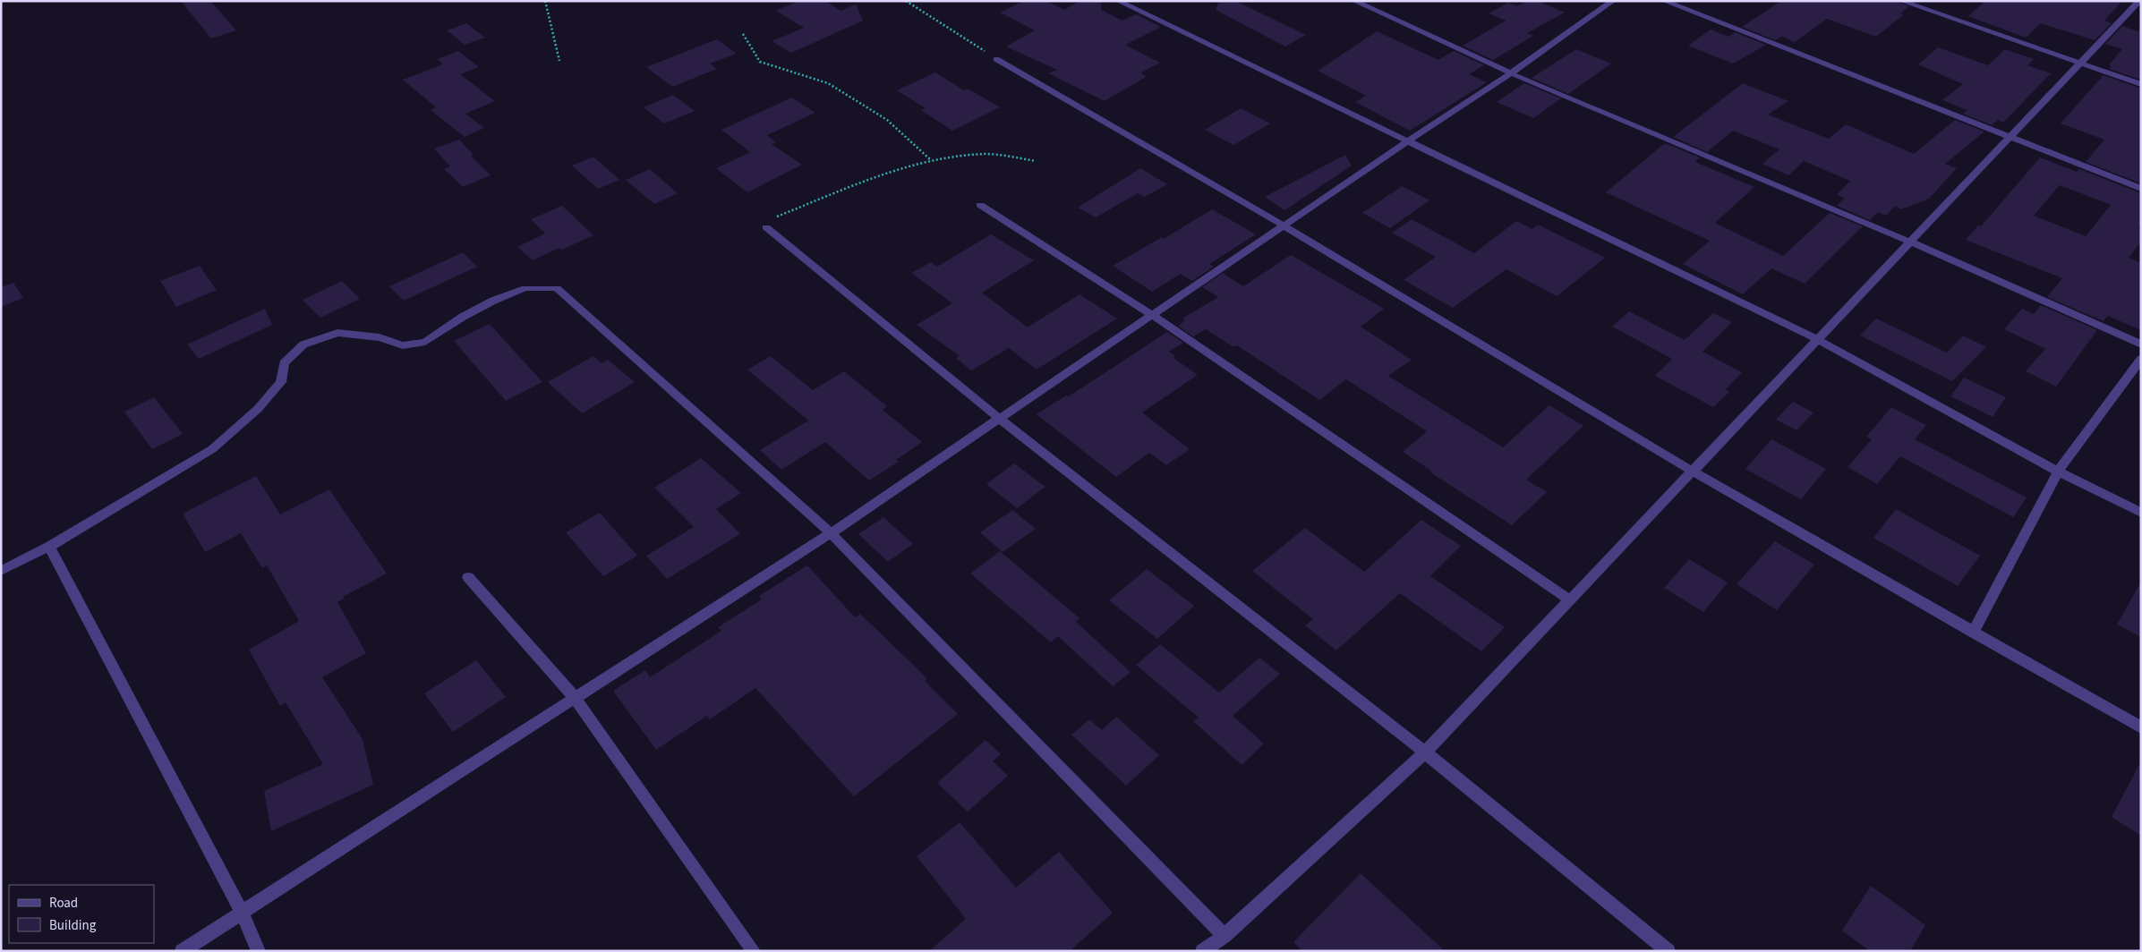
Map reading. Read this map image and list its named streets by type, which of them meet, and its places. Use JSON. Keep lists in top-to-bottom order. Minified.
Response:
{"legend":["Road","Building"]}
